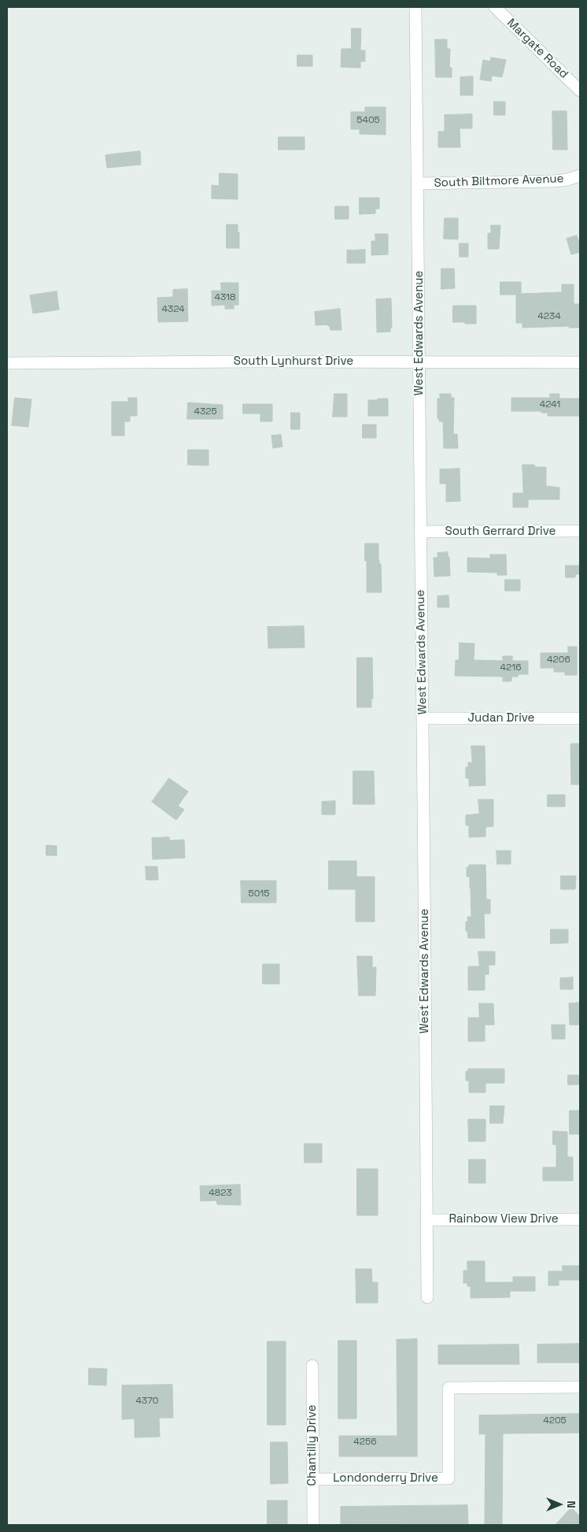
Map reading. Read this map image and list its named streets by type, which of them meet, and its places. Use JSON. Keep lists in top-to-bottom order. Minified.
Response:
{"streets":{"street":["Margate Road","South Biltmore Avenue","West Edwards Avenue","South Lynhurst Drive","South Gerrard Drive","Judan Drive","Rainbow View Drive","Chantilly Drive","Londonderry Drive"]},"crossings":[["South Biltmore Avenue","West Edwards Avenue"],["West Edwards Avenue","South Lynhurst Drive"],["West Edwards Avenue","South Gerrard Drive"],["West Edwards Avenue","Judan Drive"],["West Edwards Avenue","Rainbow View Drive"],["Chantilly Drive","Londonderry Drive"]],"house_numbers":["5405","4318","4324","4234","4241","4325","4206","4216","5015","4823","4370","4205","4256"],"north":"right"}
